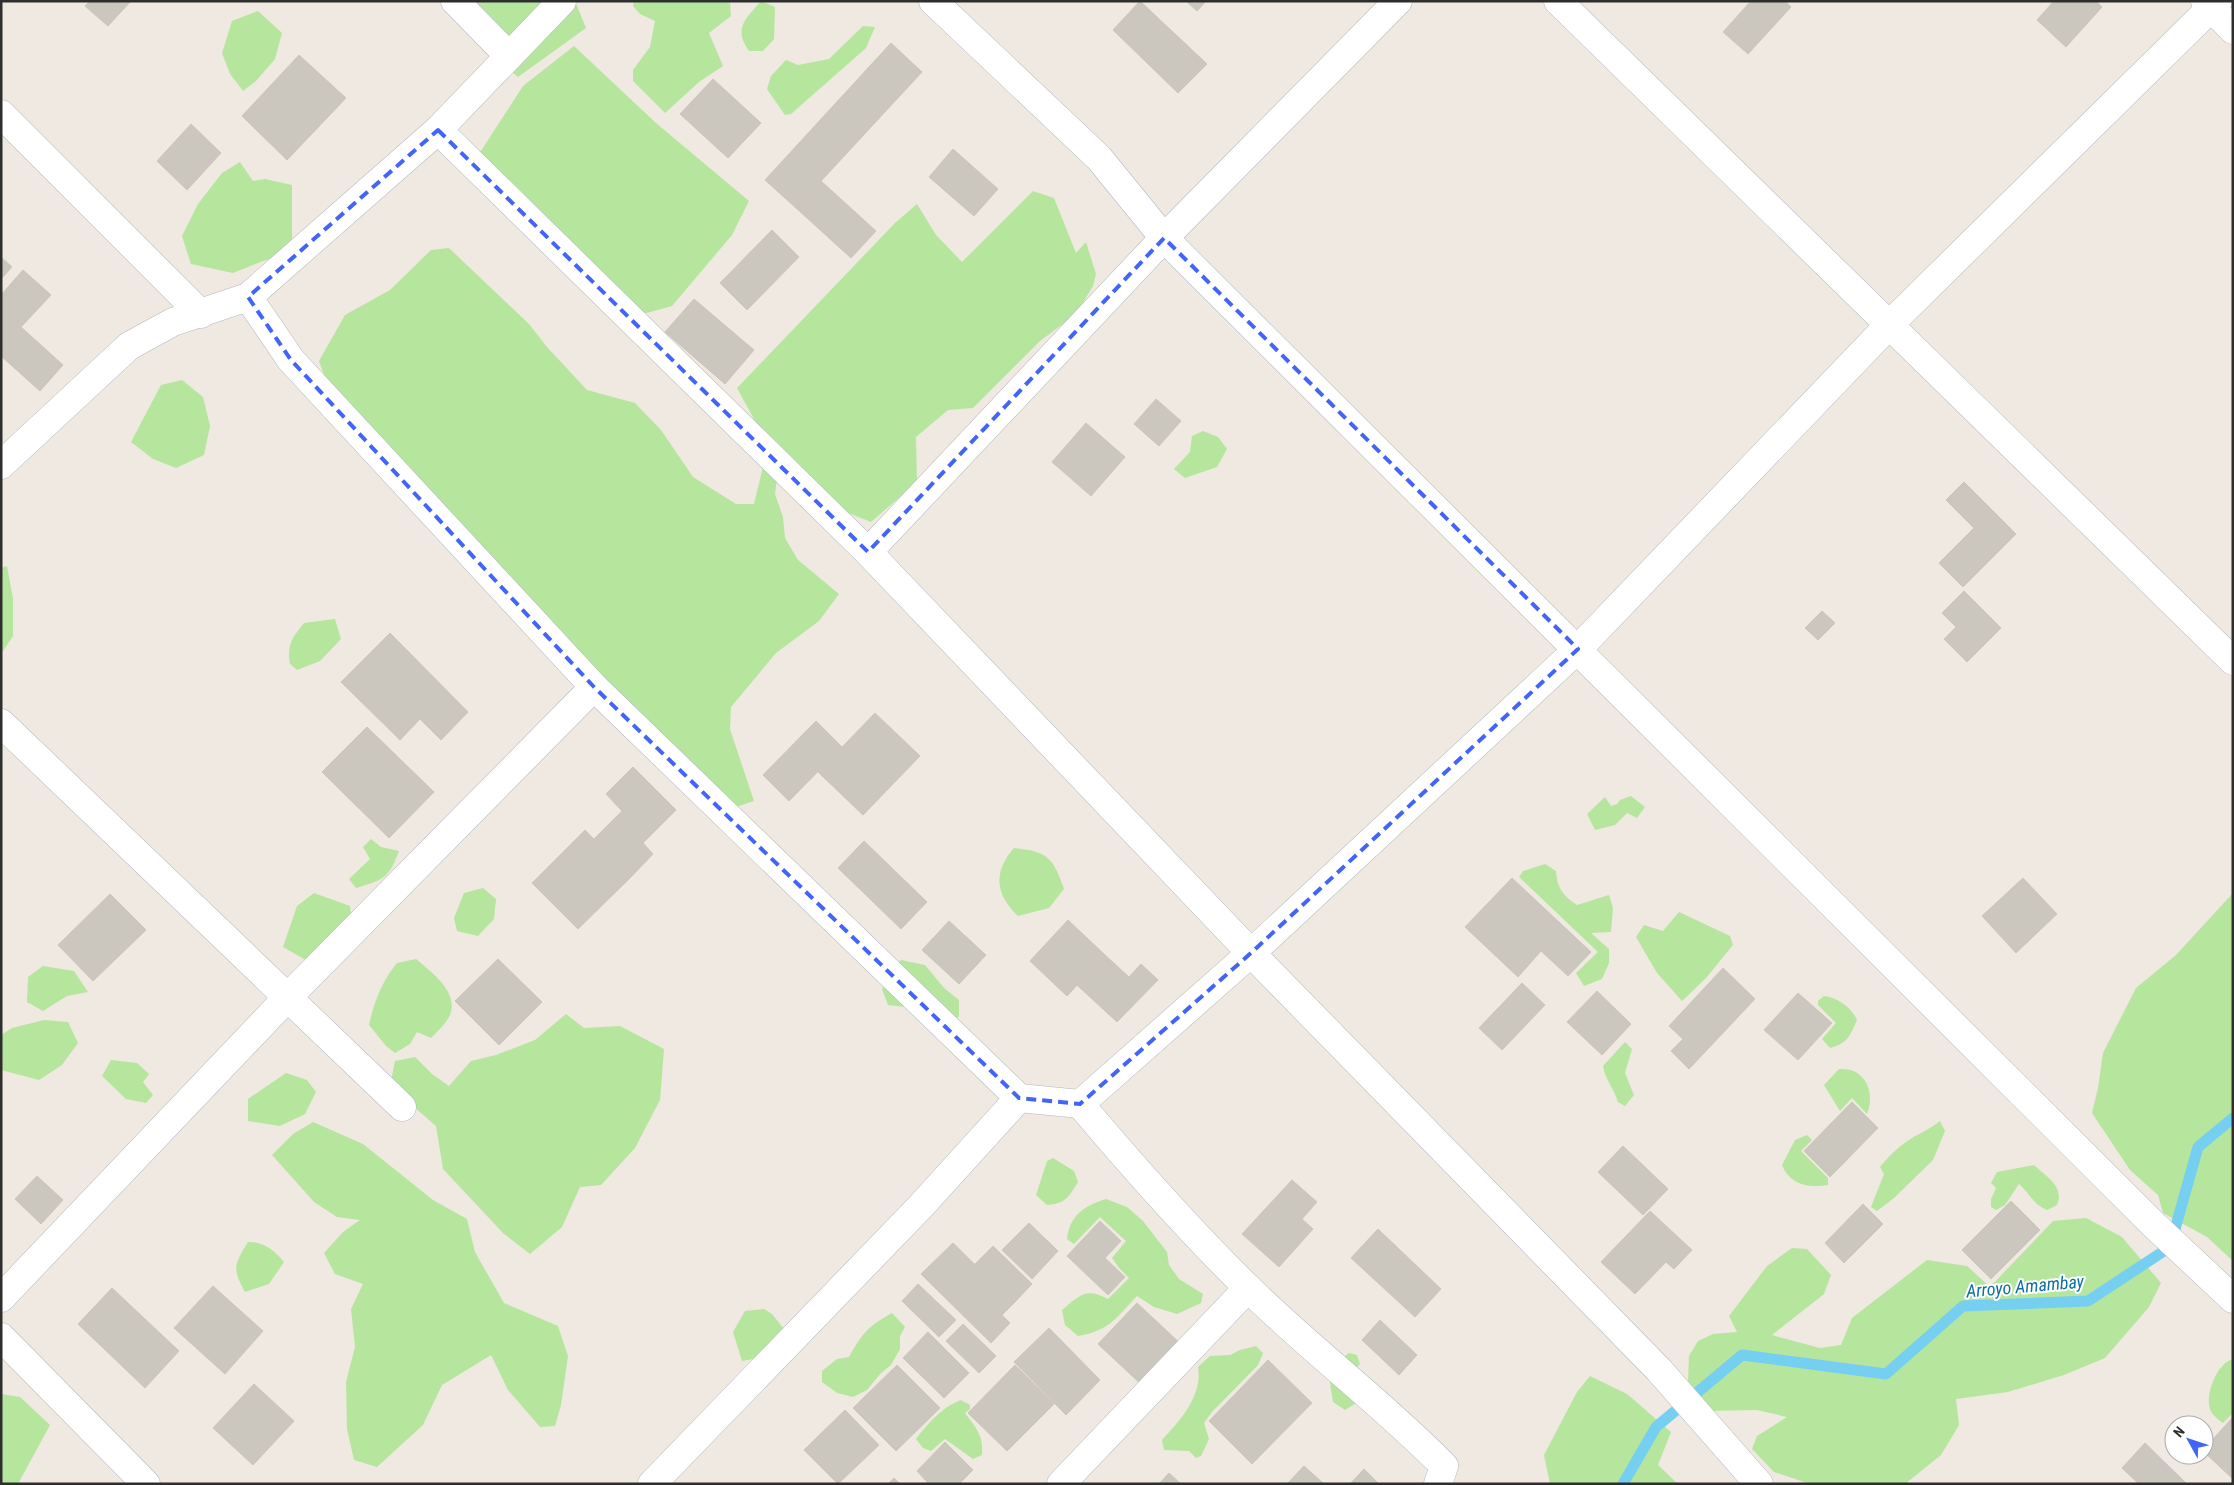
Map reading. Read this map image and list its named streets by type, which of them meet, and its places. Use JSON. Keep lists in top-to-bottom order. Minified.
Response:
{"water":["Arroyo Amambay"],"north":"top left"}
